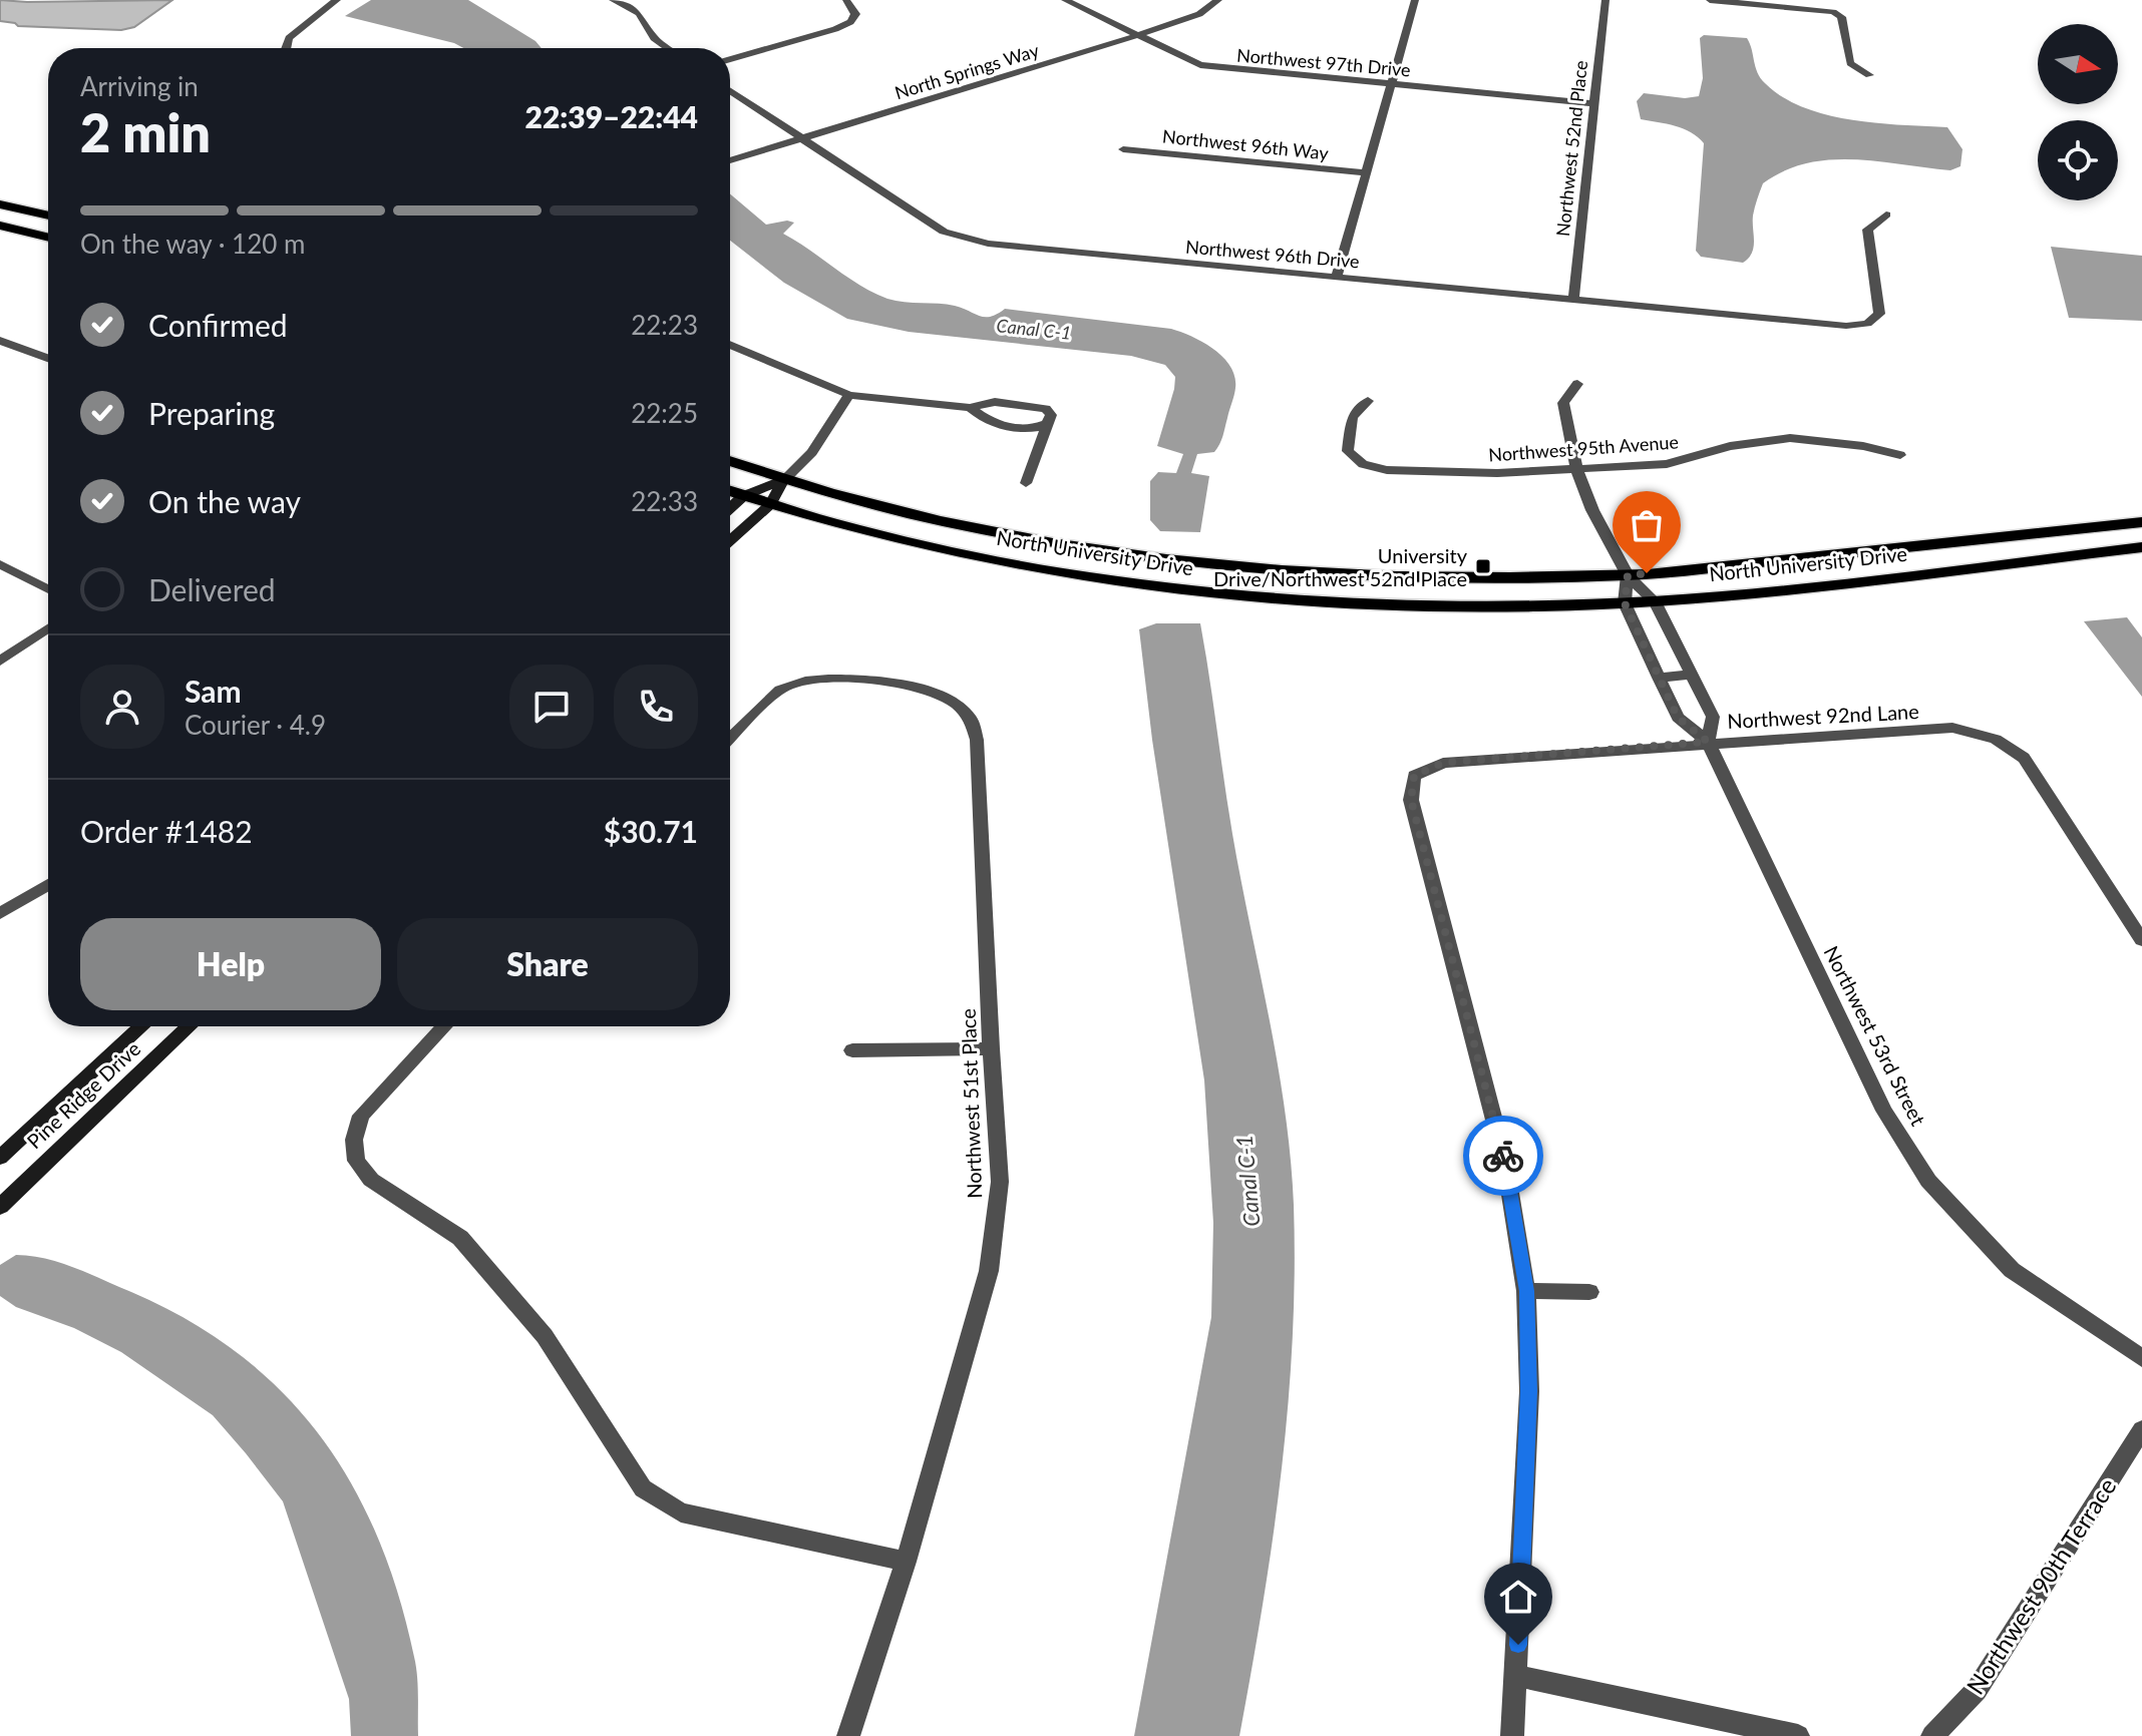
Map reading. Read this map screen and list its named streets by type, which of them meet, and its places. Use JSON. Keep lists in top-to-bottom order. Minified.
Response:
{"streets":{"main road":["North University Drive"],"street":["Northwest 97th Drive","North Springs Way","Northwest 96th Way","Northwest 52nd Place","Northwest 96th Drive","Northwest 95th Avenue","Northwest 92nd Lane","Northwest 53rd Street","Pine Ridge Drive","Northwest 51st Place","Northwest 90th Terrace"]},"crossings":[["Northwest 97th Drive","North Springs Way"],["Northwest 97th Drive","Northwest 52nd Place"],["North Springs Way","Northwest 96th Drive"],["Northwest 52nd Place","Northwest 96th Drive"],["North University Drive","Northwest 53rd Street"],["Northwest 92nd Lane","Northwest 53rd Street"]],"water":["Canal C-1"],"places":{"transit":["University Drive/Northwest 52nd Place"]},"north":"right","page":{"heading":["2 min","Arriving in","22:39–22:44"],"panel":["Sam","Courier · 4.9","Order #1482","$30.71"],"bar":"On the way · 120 m","list":[["Confirmed","22:23"],["Preparing","22:25"],["On the way","22:33"],"Delivered"],"buttons":["Help","Share"]}}
